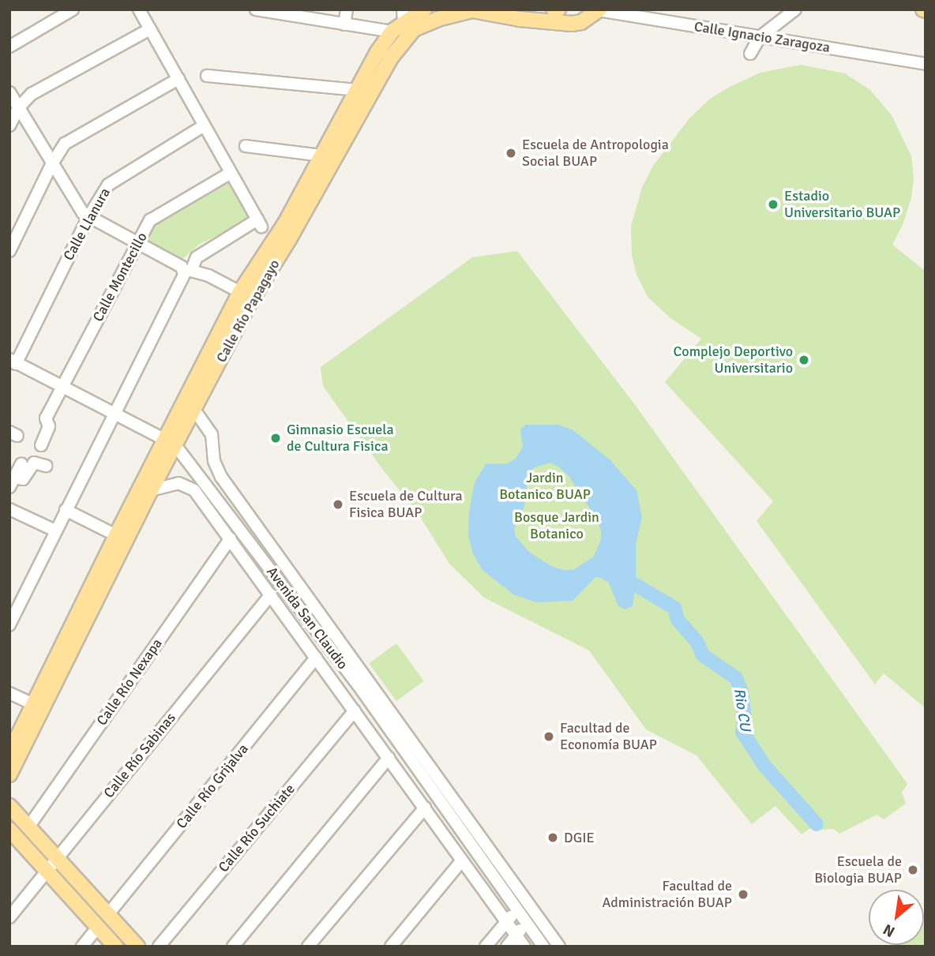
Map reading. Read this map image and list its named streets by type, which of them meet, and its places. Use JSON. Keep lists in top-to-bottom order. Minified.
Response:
{"streets":{"main road":["Calle Río Papagayo"],"street":["Calle Ignacio Zaragoza","Calle Llanura","Calle Montecillo","Avenida San Claudio","Calle Río Nexapa","Calle Río Sabinas","Calle Río Grijalva","Calle Río Suchiate"]},"crossings":[["Calle Ignacio Zaragoza","Calle Río Papagayo"],["Calle Llanura","Avenida San Claudio"],["Calle Montecillo","Avenida San Claudio"],["Calle Río Papagayo","Avenida San Claudio"],["Avenida San Claudio","Calle Río Nexapa"],["Avenida San Claudio","Calle Río Sabinas"],["Avenida San Claudio","Calle Río Grijalva"],["Avenida San Claudio","Calle Río Suchiate"]],"water":["Rio CU"],"parks":["Jardin Botanico BUAP","Bosque Jardin Botanico"],"places":["Escuela de Antropologia Social BUAP","Estadio Universitario BUAP","Complejo Deportivo Universitario","Gimnasio Escuela de Cultura Fisica","Escuela de Cultura Fisica BUAP","Facultad de Economía BUAP","DGIE","Escuela de Biologia BUAP","Facultad de Administración BUAP"],"north":"bottom left"}
